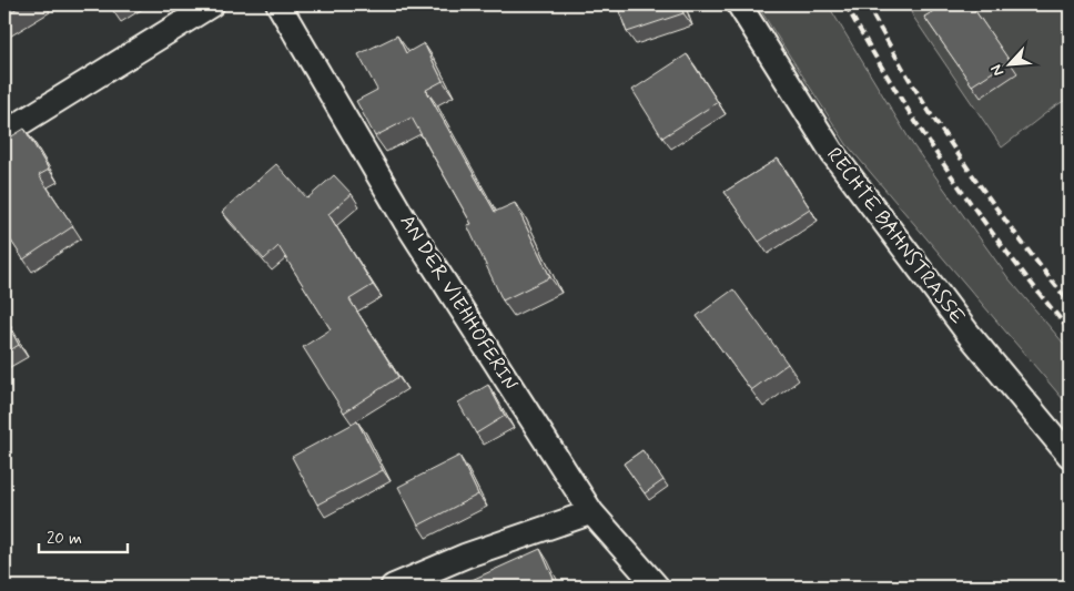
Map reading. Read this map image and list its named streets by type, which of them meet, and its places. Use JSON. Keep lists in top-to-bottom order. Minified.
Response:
{"streets":{"street":["RECHTE BAHNSTRASSE","AN DER VIEHHOFERIN"]},"scale_bar":"20 m","north":"bottom left"}
